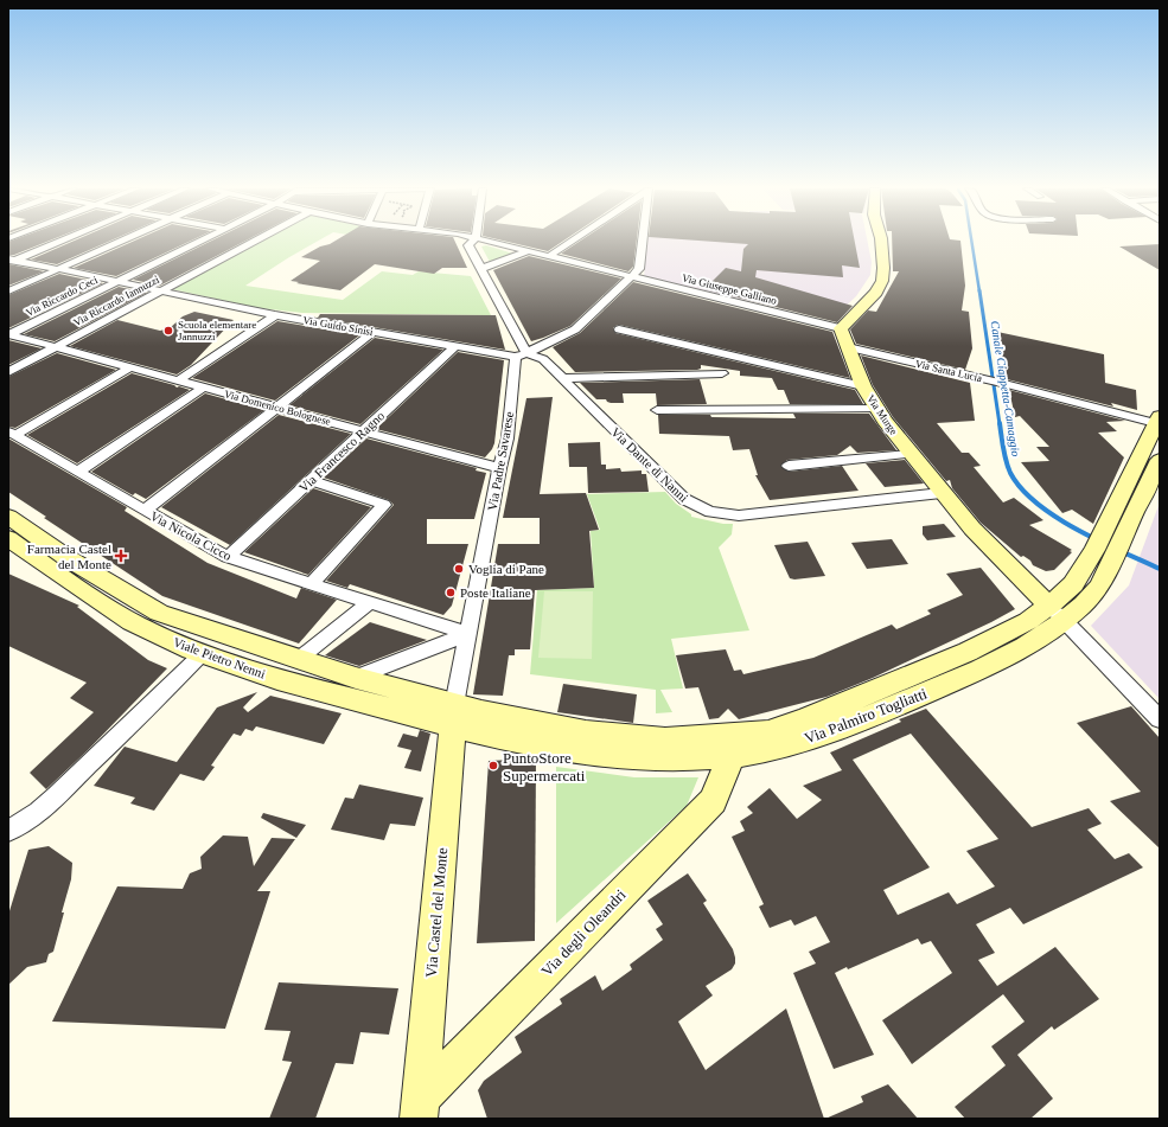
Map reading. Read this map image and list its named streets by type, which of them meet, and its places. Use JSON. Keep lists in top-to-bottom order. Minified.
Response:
{"streets":{"main road":["Via Murge","Viale Pietro Nenni","Via Palmiro Togliatti","Via Castel del Monte","Via degli Oleandri"],"street":["Via Giuseppe Galliano","Via Riccardo Ceci","Via Riccardo Iannuzzi","Via Guido Sinisi","Via Santa Lucia","Via Domenico Bolognese","Via Francesco Ragno","Via Padre Savarese","Via Dante di Nanni","Via Nicola Cicco"]},"crossings":[["Via Giuseppe Galliano","Via Murge"],["Via Riccardo Ceci","Via Guido Sinisi"],["Via Riccardo Ceci","Via Domenico Bolognese"],["Via Riccardo Iannuzzi","Via Guido Sinisi"],["Via Riccardo Iannuzzi","Via Domenico Bolognese"],["Via Guido Sinisi","Via Francesco Ragno"],["Via Guido Sinisi","Via Padre Savarese"],["Via Guido Sinisi","Via Dante di Nanni"],["Via Santa Lucia","Via Murge"],["Via Santa Lucia","Via Palmiro Togliatti"],["Via Domenico Bolognese","Via Francesco Ragno"],["Via Domenico Bolognese","Via Padre Savarese"],["Via Murge","Via Dante di Nanni"],["Via Murge","Via Palmiro Togliatti"],["Via Francesco Ragno","Via Nicola Cicco"],["Via Padre Savarese","Via Dante di Nanni"],["Via Padre Savarese","Via Nicola Cicco"],["Via Padre Savarese","Viale Pietro Nenni"],["Via Padre Savarese","Via Palmiro Togliatti"],["Via Padre Savarese","Via Castel del Monte"],["Viale Pietro Nenni","Via Palmiro Togliatti"],["Viale Pietro Nenni","Via Castel del Monte"],["Via Palmiro Togliatti","Via Castel del Monte"],["Via Palmiro Togliatti","Via degli Oleandri"],["Via Castel del Monte","Via degli Oleandri"]],"water":["Canale Ciappetta-Camaggio"],"places":{"other":["Scuola elementare Jannuzzi","Voglia di Pane","Poste Italiane","PuntoStore Supermercati"],"health":["Farmacia Castel del Monte"]}}
